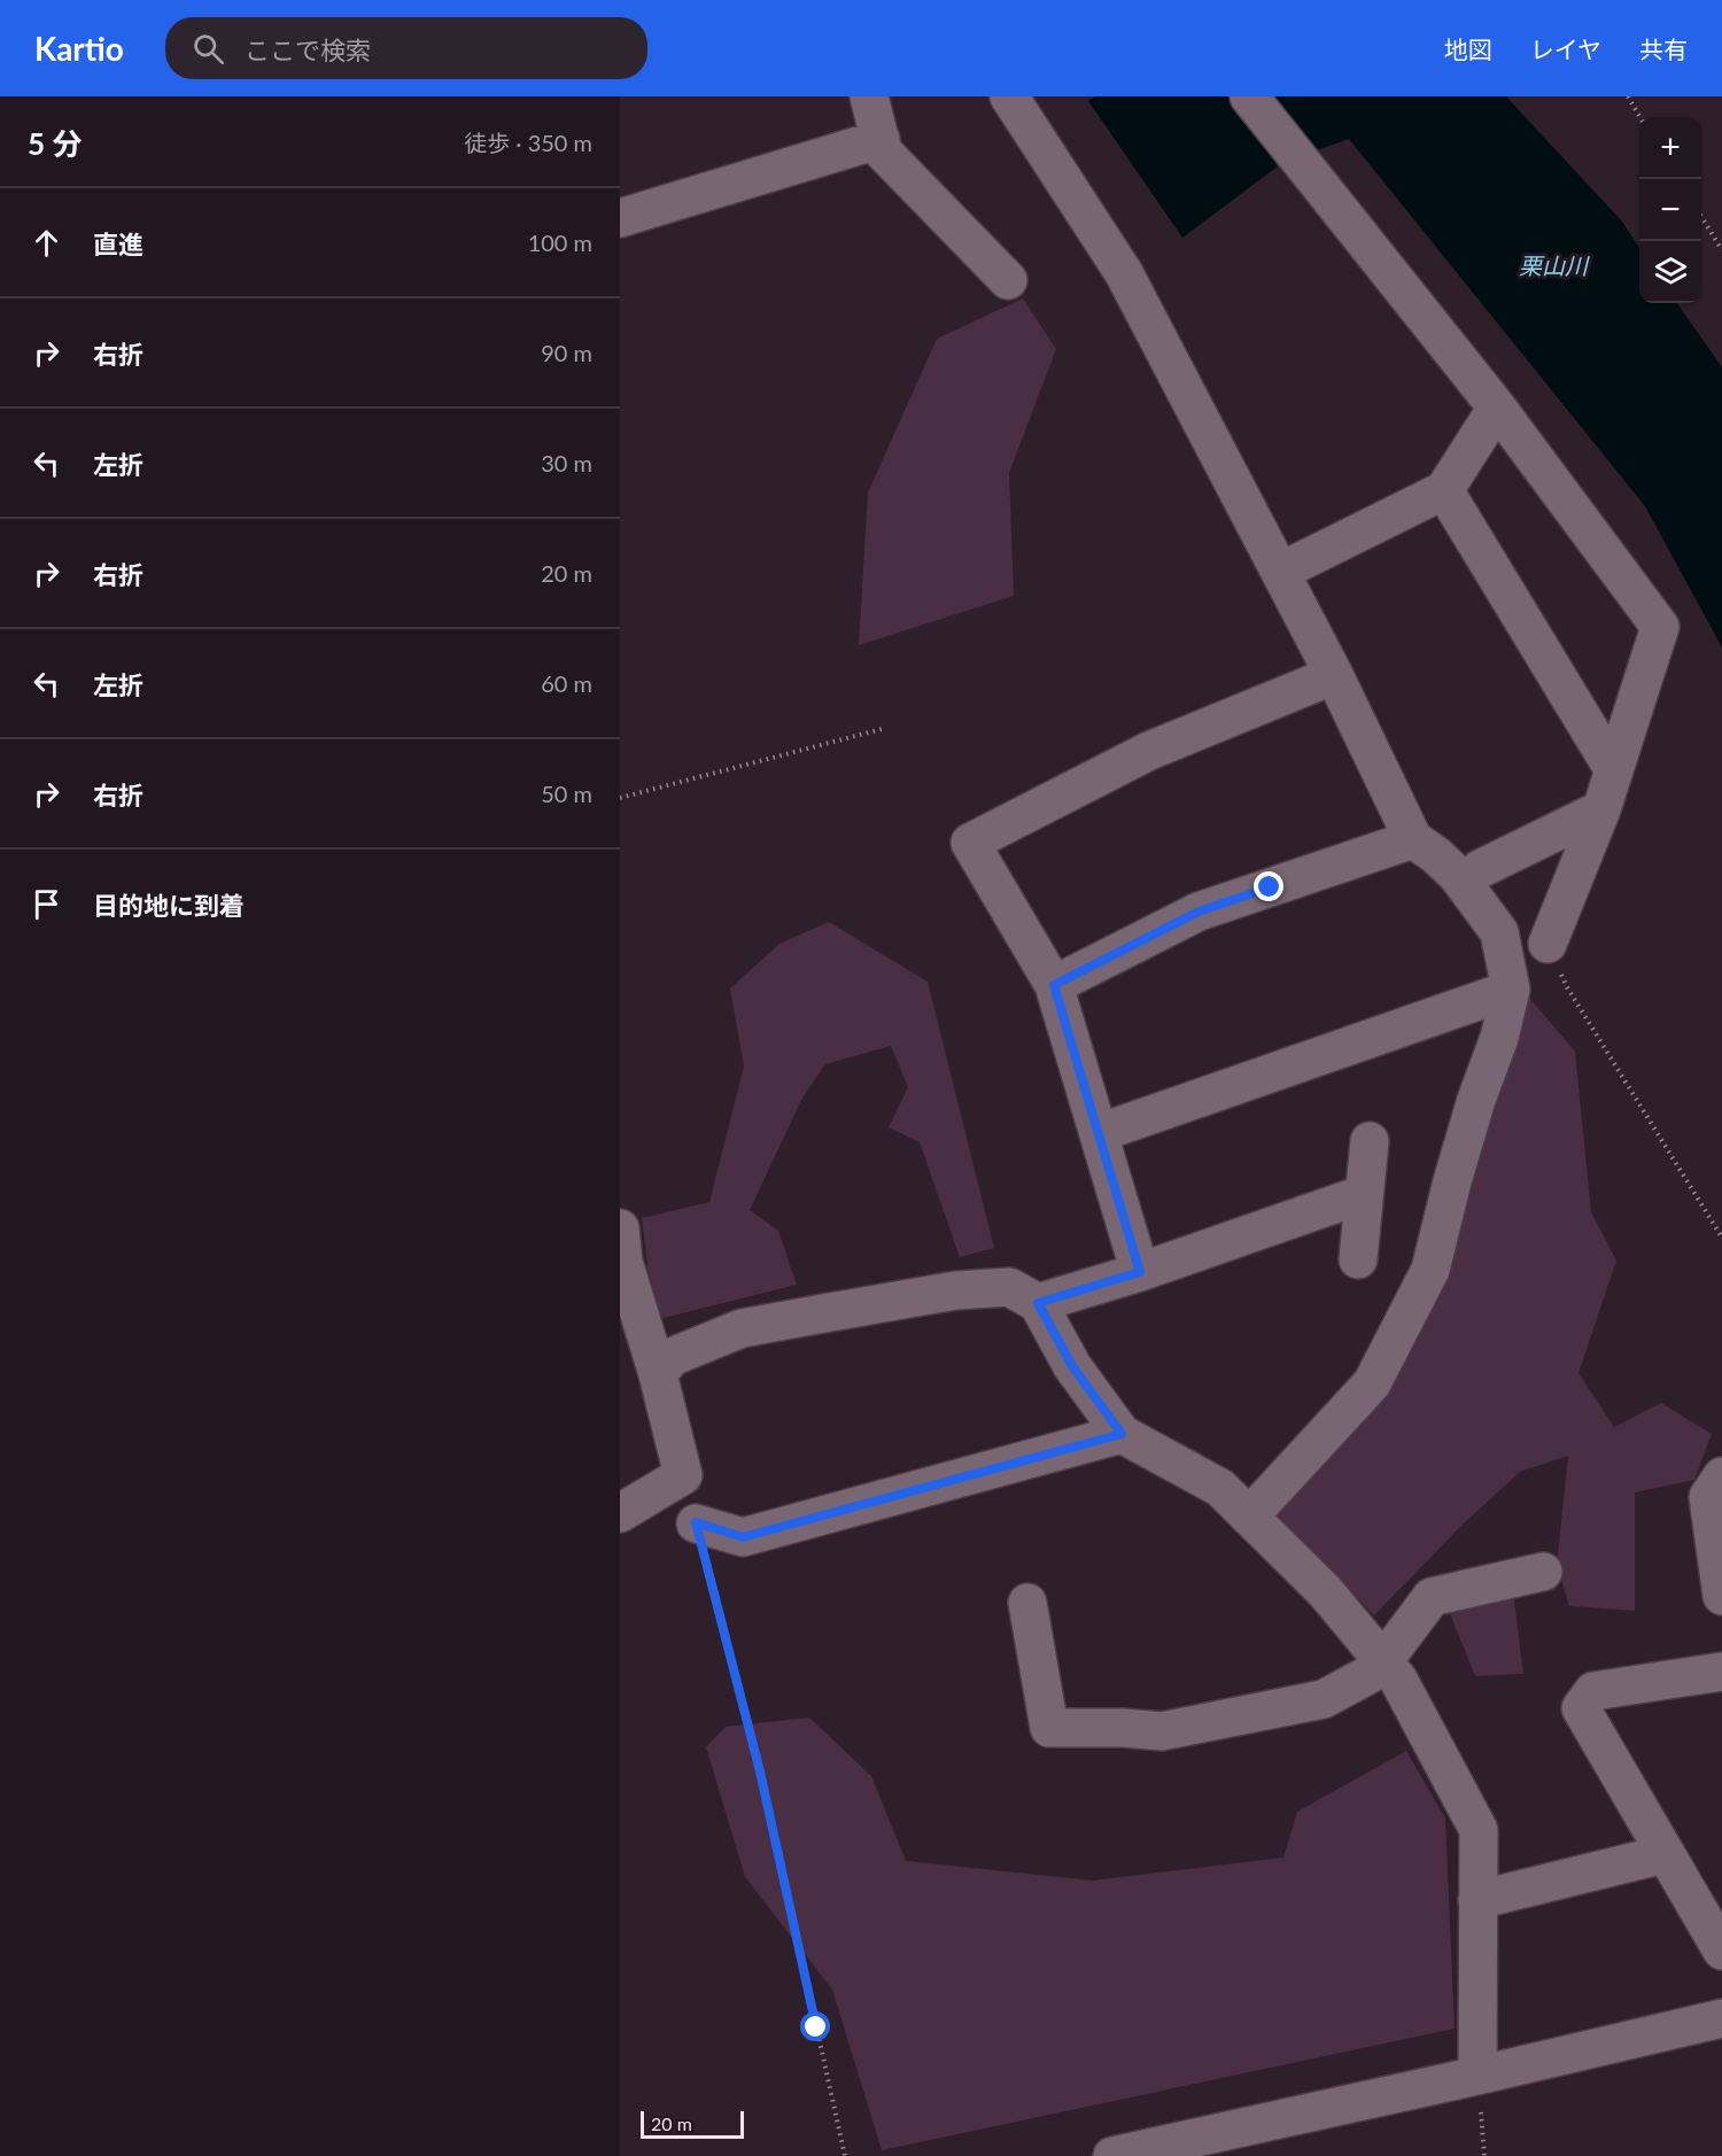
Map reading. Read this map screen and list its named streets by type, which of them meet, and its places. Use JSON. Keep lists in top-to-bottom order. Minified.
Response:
{"water":["栗山川"],"scale_bar":"20 m","page":{"header":"Kartio","search":"ここで検索","nav":["地図","レイヤ","共有"],"heading":["5 分","徒歩 · 350 m"],"map_buttons":["+","−"],"list":[["直進","100 m"],["右折","90 m"],["左折","30 m"],["右折","20 m"],["左折","60 m"],["右折","50 m"],"目的地に到着"],"scale":"20 m"}}
